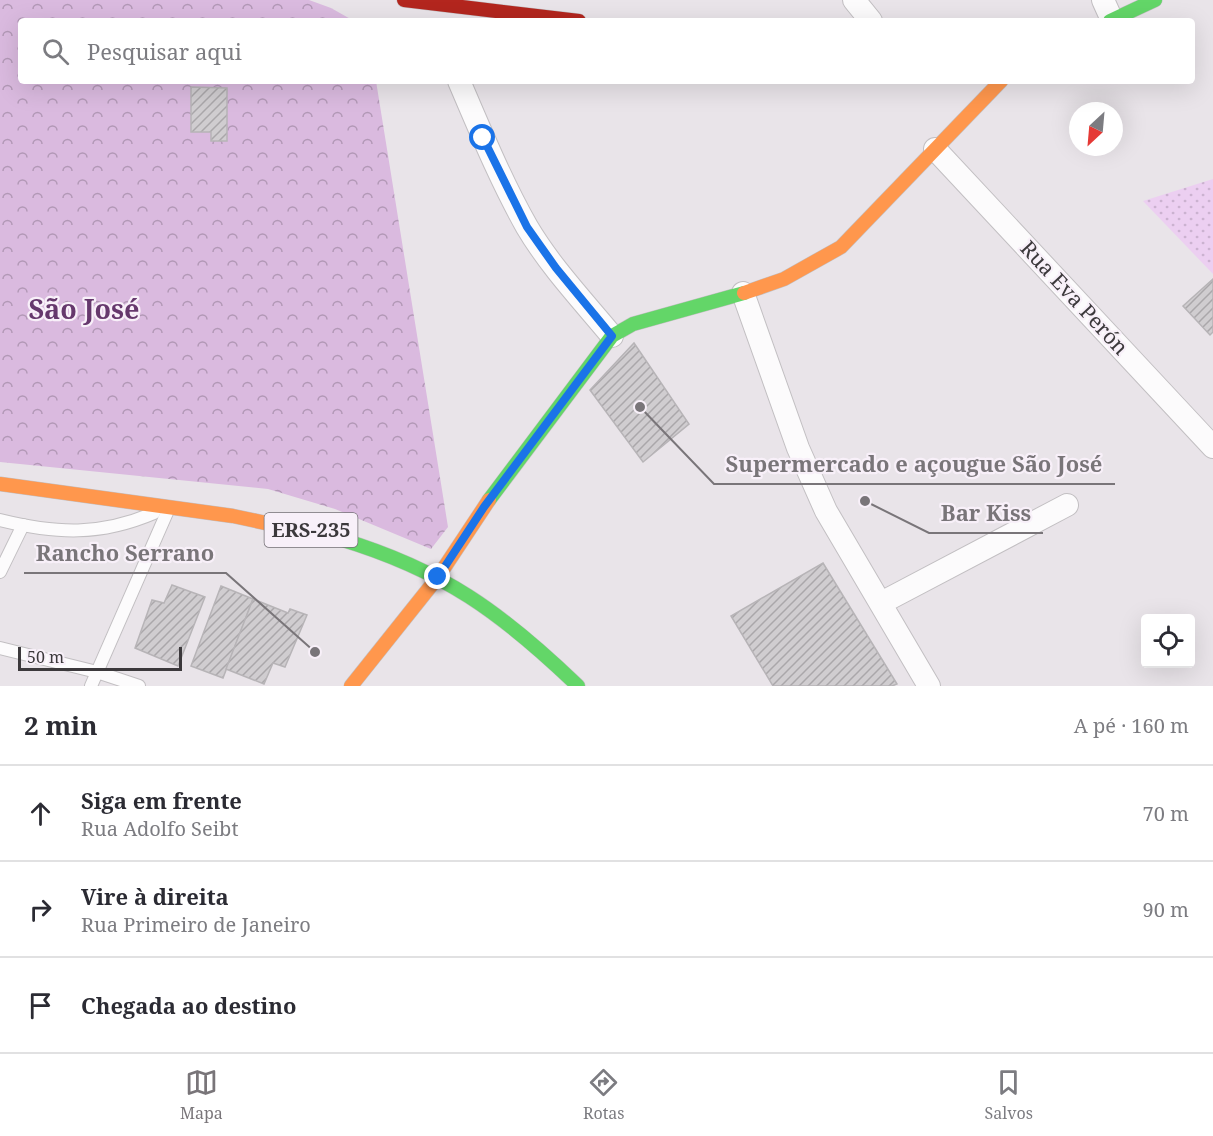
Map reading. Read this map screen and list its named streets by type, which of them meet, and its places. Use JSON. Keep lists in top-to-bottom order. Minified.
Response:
{"streets":{"street":["Rua Eva Perón","ERS-235"]},"districts":["São José"],"places":["Supermercado e açougue São José","Bar Kiss","Rancho Serrano"],"scale_bar":"50 m","north":"bottom left","page":{"search":"Pesquisar aqui","scale":"50 m","heading":["2 min","A pé · 160 m"],"list":[["Siga em frente","Rua Adolfo Seibt","70 m"],["Vire à direita","Rua Primeiro de Janeiro","90 m"],"Chegada ao destino"],"nav":["Mapa","Rotas","Salvos"]}}
